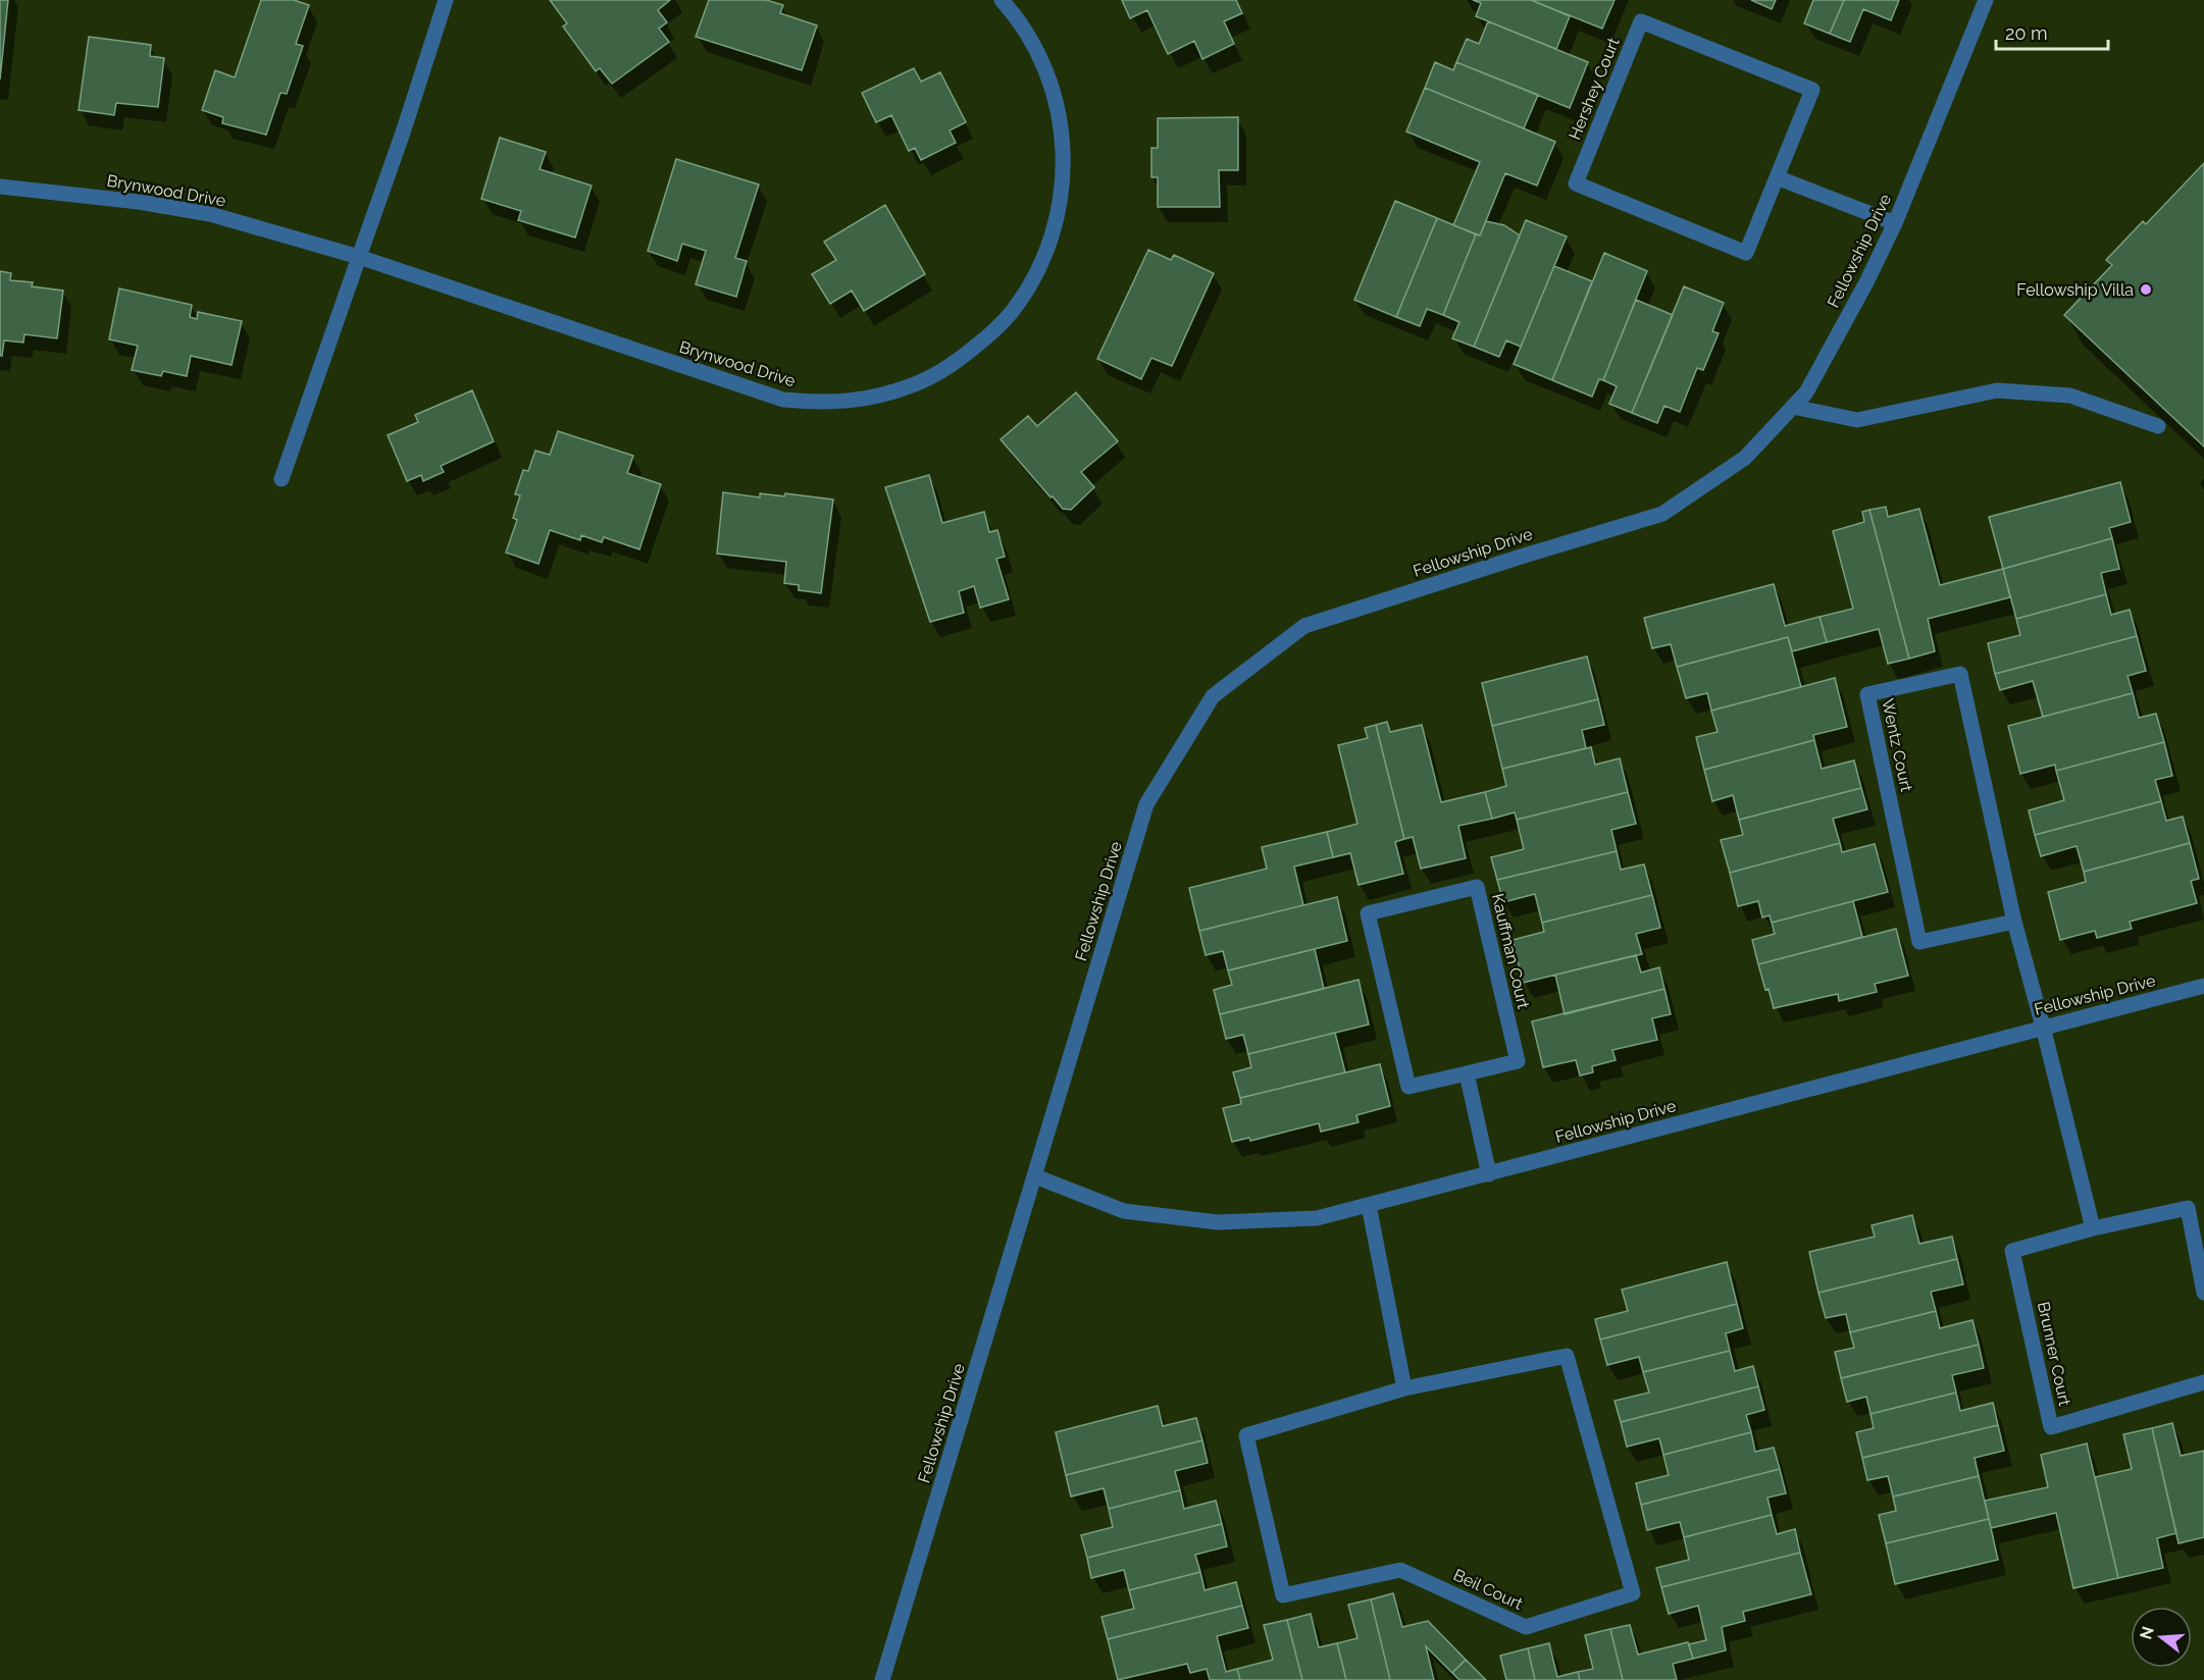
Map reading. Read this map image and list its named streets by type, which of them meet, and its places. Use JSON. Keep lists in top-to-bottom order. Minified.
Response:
{"streets":{"street":["Hershey Court","Brynwood Drive","Fellowship Drive","Wentz Court","Kauffman Court","Brunner Court","Beil Court"]},"crossings":[["Fellowship Drive","Wentz Court"]],"places":["Fellowship Villa"],"scale_bar":"20 m","north":"left"}
